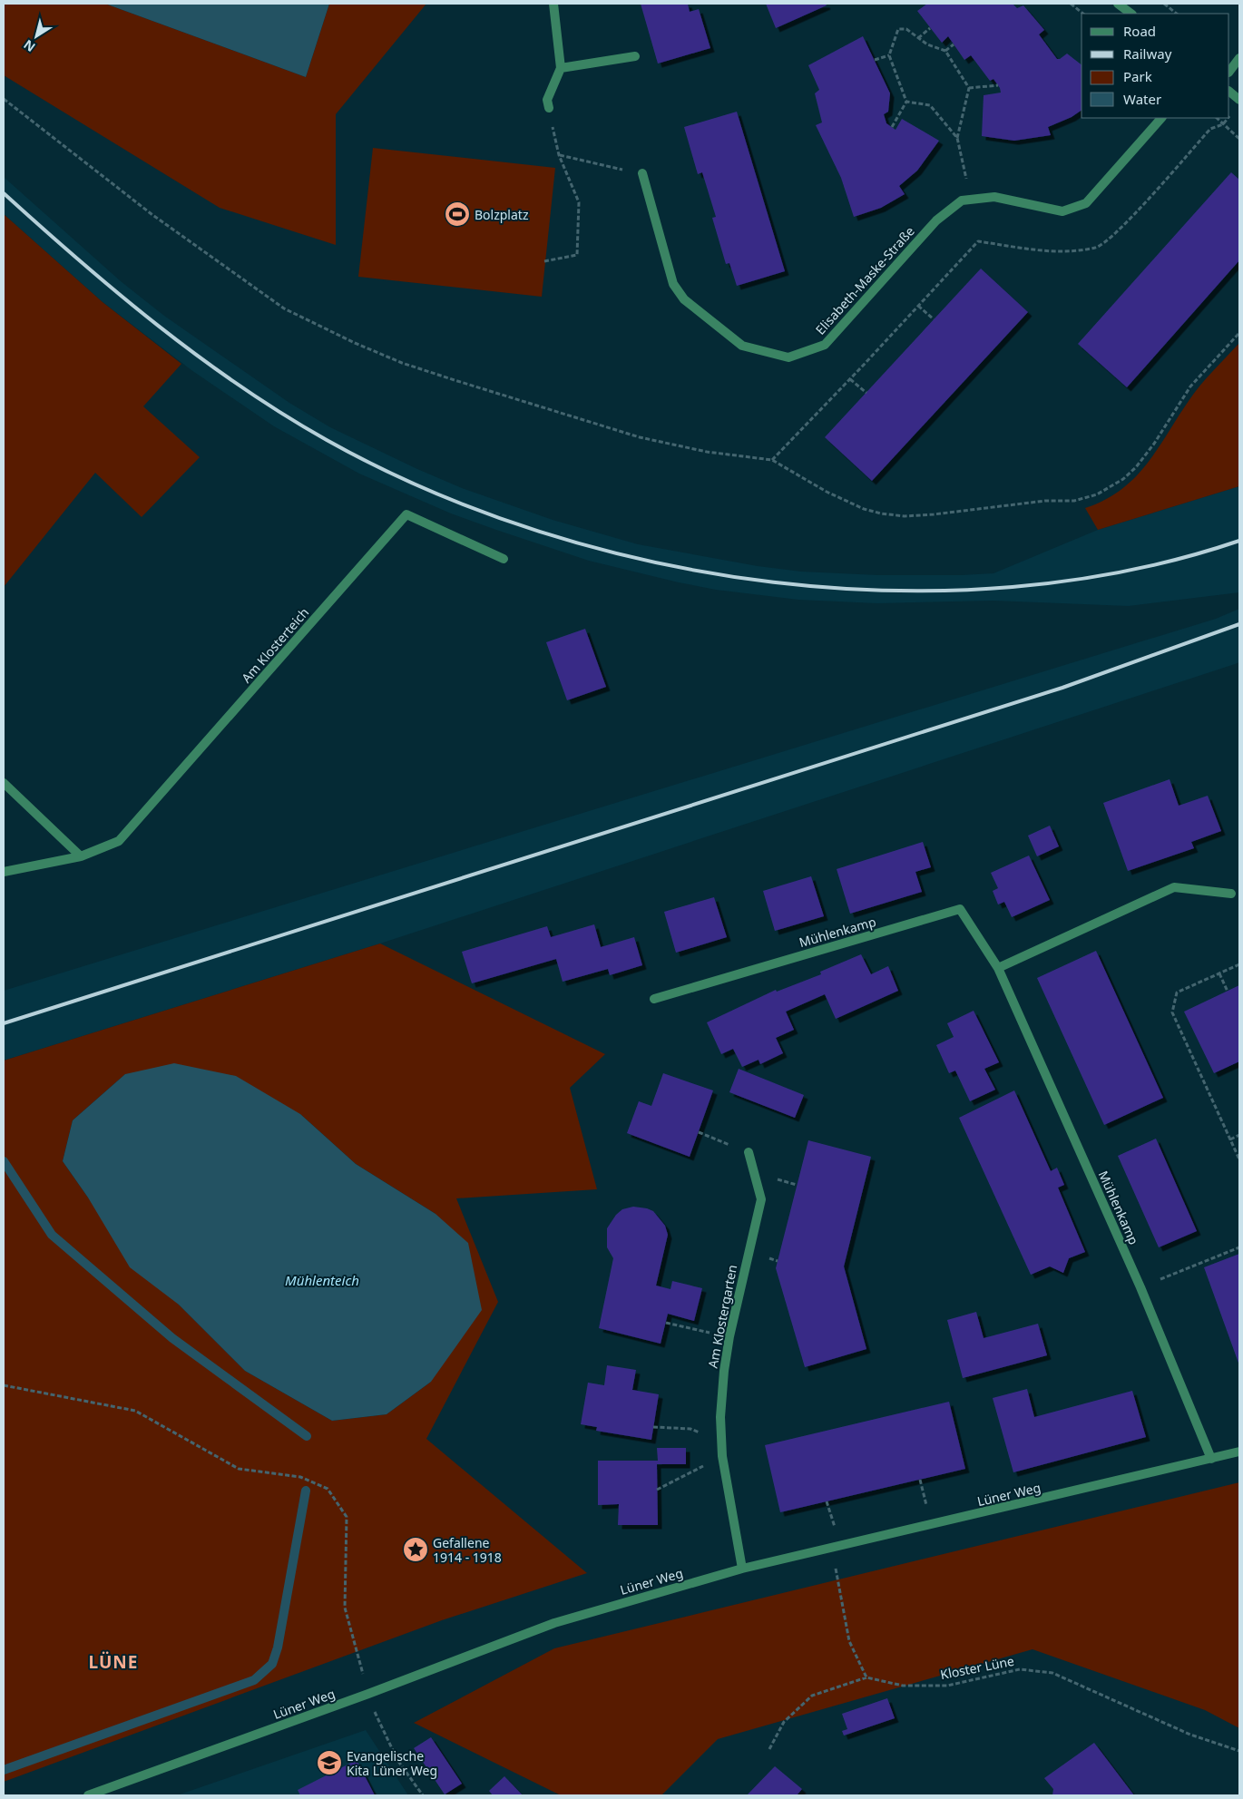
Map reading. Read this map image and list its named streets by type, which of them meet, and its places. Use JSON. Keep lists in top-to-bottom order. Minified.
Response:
{"streets":{"street":["Elisabeth-Maske-Straße","Am Klosterteich","Mühlenkamp","Am Klostergarten","Lüner Weg"],"path":["Kloster Lüne"]},"crossings":[["Mühlenkamp","Lüner Weg"],["Am Klostergarten","Lüner Weg"]],"districts":["LÜNE"],"water":["Mühlenteich"],"places":{"sports":["Bolzplatz"],"place":["Gefallene 1914 - 1918"],"school or university":["Evangelische Kita Lüner Weg"]},"legend":["Road","Railway","Park","Water"],"north":"bottom left"}
